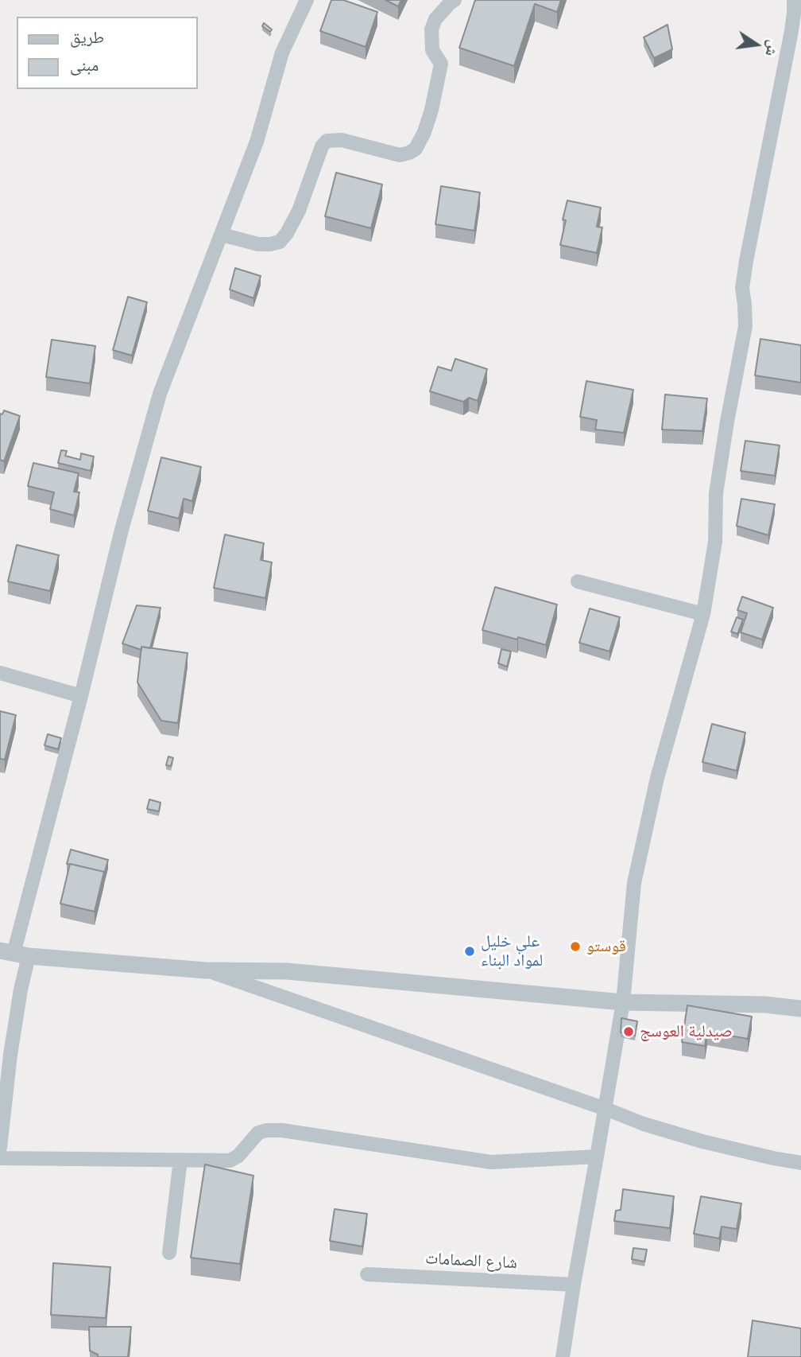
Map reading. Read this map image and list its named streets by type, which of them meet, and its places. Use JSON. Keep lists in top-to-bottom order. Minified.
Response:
{"streets":{"street":["شارع الصمامات"]},"places":["قوستو","علي خليل لمواد البناء","صيدلية العوسج"],"legend":["طريق","مبنى"],"north":"right"}
